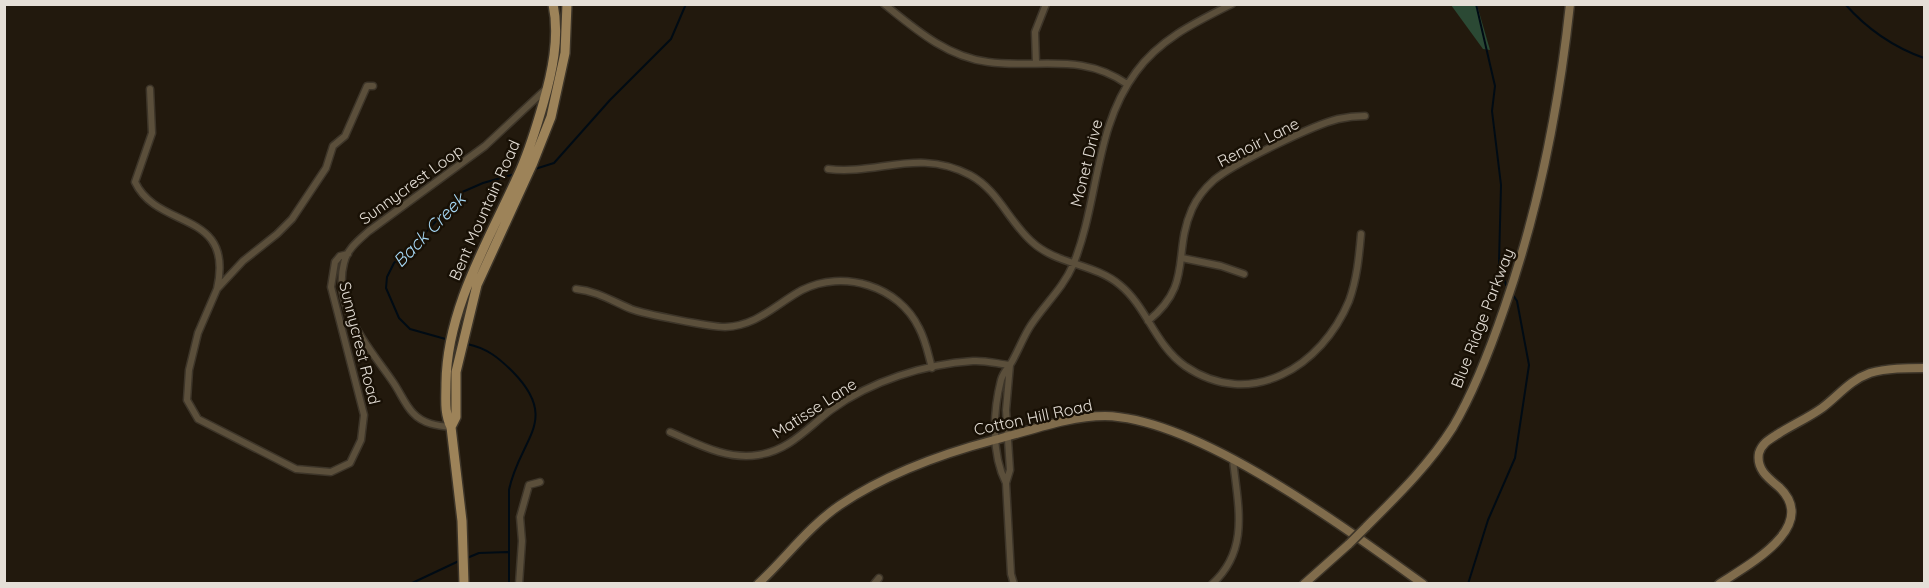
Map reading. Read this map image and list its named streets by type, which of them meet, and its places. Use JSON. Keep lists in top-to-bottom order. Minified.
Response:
{"streets":{"main road":["Bent Mountain Road"],"street":["Renoir Lane","Monet Drive","Sunnycrest Loop","Blue Ridge Parkway","Sunnycrest Road","Matisse Lane","Cotton Hill Road"]},"crossings":[["Monet Drive","Matisse Lane"],["Monet Drive","Cotton Hill Road"],["Sunnycrest Loop","Bent Mountain Road"],["Sunnycrest Loop","Sunnycrest Road"]],"water":["Back Creek"]}
